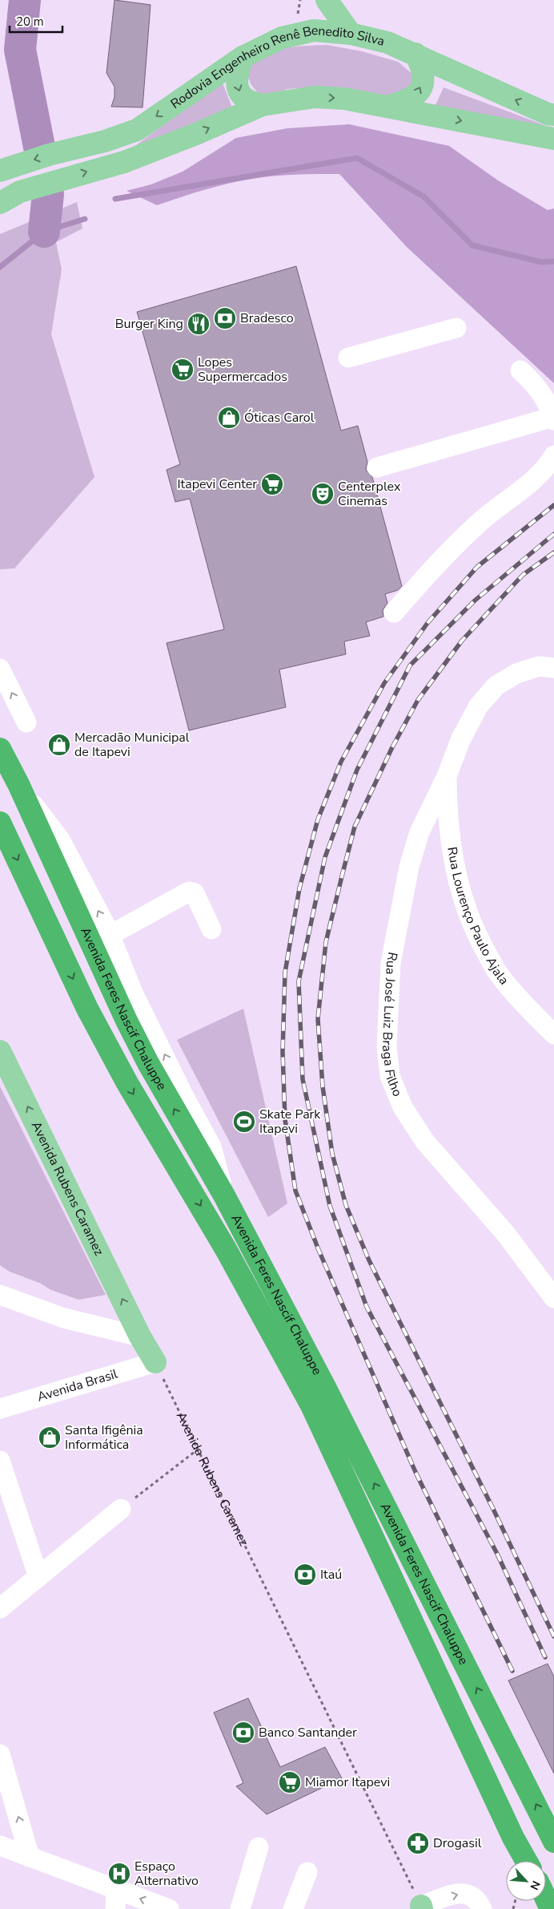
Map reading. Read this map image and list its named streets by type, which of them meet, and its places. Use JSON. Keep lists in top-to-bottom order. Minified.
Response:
{"streets":{"highway":["Avenida Feres Nascif Chaluppe"],"main road":["Rodovia Engenheiro Renê Benedito Silva","Avenida Rubens Caramez"],"street":["Rua Lourenço Paulo Ajala","Rua José Luiz Braga Filho","Avenida Brasil"]},"crossings":[["Rua Lourenço Paulo Ajala","Rua José Luiz Braga Filho"],["Avenida Rubens Caramez","Avenida Brasil"]],"places":{"bank":["Bradesco","Itaú","Banco Santander"],"restaurant":["Burger King"],"supermarket":["Lopes Supermercados","Itapevi Center","Miamor Itapevi"],"shop":["Óticas Carol","Mercadão Municipal de Itapevi","Santa Ifigênia Informática"],"theatre":["Centerplex Cinemas"],"sports":["Skate Park Itapevi"],"pharmacy":["Drogasil"],"hospital":["Espaço Alternativo"]},"scale_bar":"20 m","north":"bottom right"}
